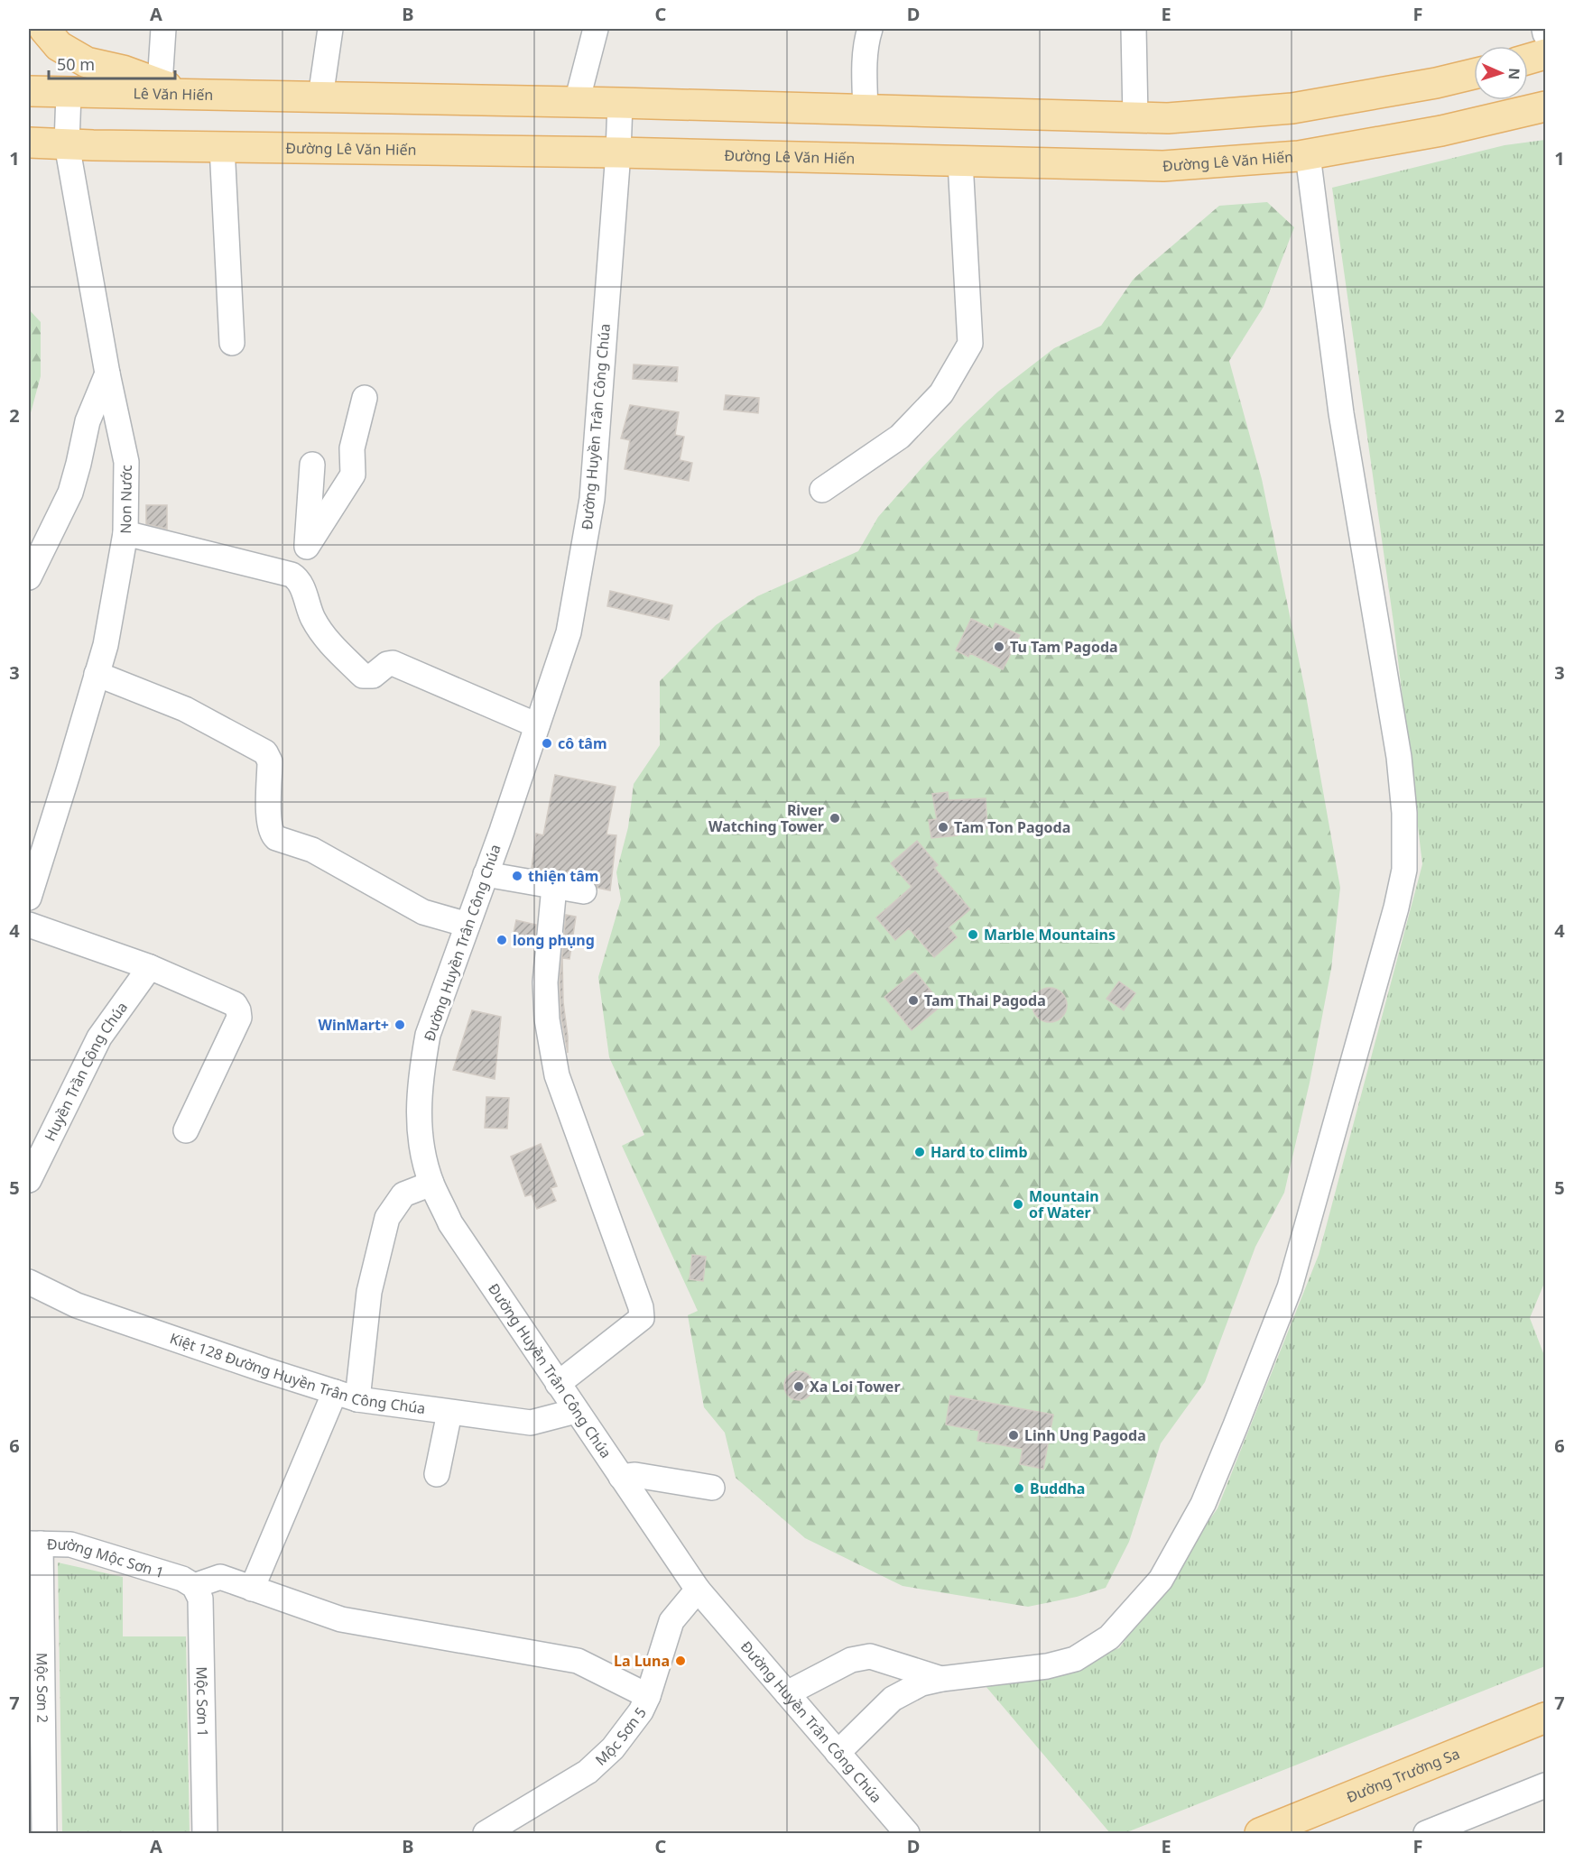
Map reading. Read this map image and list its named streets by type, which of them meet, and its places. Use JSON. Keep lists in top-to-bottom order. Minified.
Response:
{"streets":{"main road":["Lê Văn Hiến","Đường Lê Văn Hiến","Đường Trường Sa"],"street":["Đường Huyền Trân Công Chúa","Non Nước","Huyền Trần Công Chúa","Kiệt 128 Đường Huyền Trân Công Chúa","Đường Mộc Sơn 1","Mộc Sơn 2","Mộc Sơn 1","Mộc Sơn 5"]},"crossings":[["Lê Văn Hiến","Non Nước"],["Đường Lê Văn Hiến","Đường Huyền Trân Công Chúa"],["Đường Lê Văn Hiến","Non Nước"],["Đường Huyền Trân Công Chúa","Kiệt 128 Đường Huyền Trân Công Chúa"],["Đường Huyền Trân Công Chúa","Mộc Sơn 5"],["Đường Mộc Sơn 1","Mộc Sơn 2"],["Đường Mộc Sơn 1","Mộc Sơn 1"]],"places":["Tu Tam Pagoda","cô tâm","River Watching Tower","Tam Ton Pagoda","thiện tâm","Marble Mountains","long phụng","Tam Thai Pagoda","WinMart+","Hard to climb","Mountain of Water","Xa Loi Tower","Linh Ung Pagoda","Buddha","La Luna"],"scale_bar":"50 m","north":"right","grid":{"columns":["A","B","C","D","E","F"],"rows":["1","2","3","4","5","6","7"]}}
